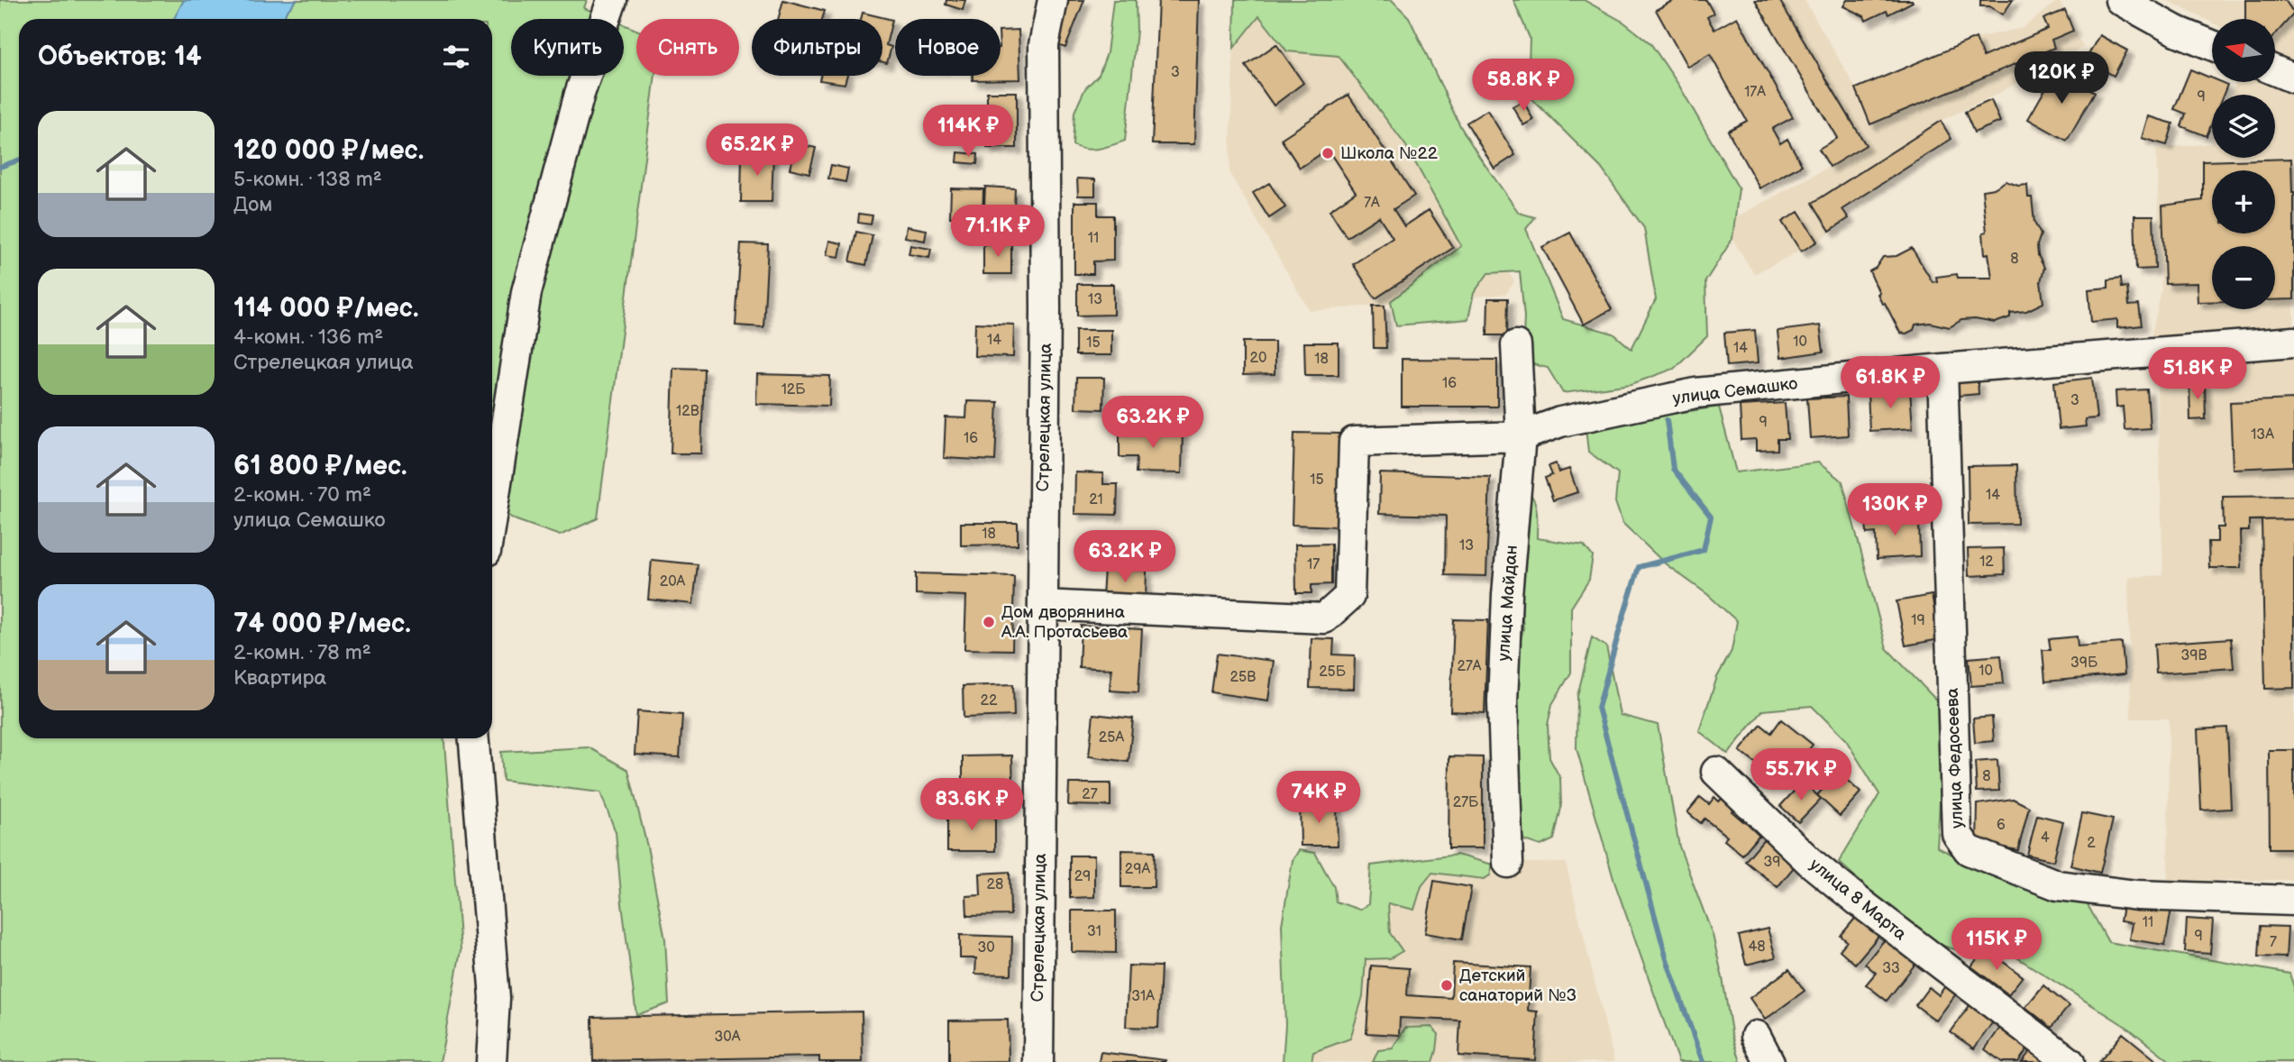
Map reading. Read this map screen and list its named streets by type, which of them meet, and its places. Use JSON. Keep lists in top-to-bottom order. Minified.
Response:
{"streets":{"street":["улица Семашко","Стрелецкая улица","улица Майдан","улица Федосеева","улица 8 Марта"]},"crossings":[["улица Семашко","Стрелецкая улица"],["улица Семашко","улица Майдан"],["улица Семашко","улица Федосеева"]],"places":["Школа №22","Дом дворянина А.А. Протасьева","Детский санаторий №3"],"house_numbers":["3","17А","9","7А","11","8","13","14","10","15","14","20","18","16","12Б","3","12В","9","13А","16","15","14","21","18","13","12","17","20А","19","39В","39Б","27А","10","25Б","25В","22","25А","8","27","27Б","6","4","2","39","29А","29","28","11","31","9","7","48","30","33","31А","30А"],"north":"left","page":{"map_buttons":["+","−"],"chip":["Купить","Снять","Фильтры","Новое"],"heading":"Объектов: 14","price":["120K ₽","58.8K ₽","114K ₽","65.2K ₽","71.1K ₽","51.8K ₽","61.8K ₽","63.2K ₽","130K ₽","63.2K ₽","55.7K ₽","74K ₽","83.6K ₽","115K ₽"],"list":[{"name":"120 000 ₽/мес.","note":"5-комн. · 138 m² · Дом"},{"name":"114 000 ₽/мес.","note":"4-комн. · 136 m² · Стрелецкая улица"},{"name":"61 800 ₽/мес.","note":"2-комн. · 70 m² · улица Семашко"},{"name":"74 000 ₽/мес.","note":"2-комн. · 78 m² · Квартира"}]}}
